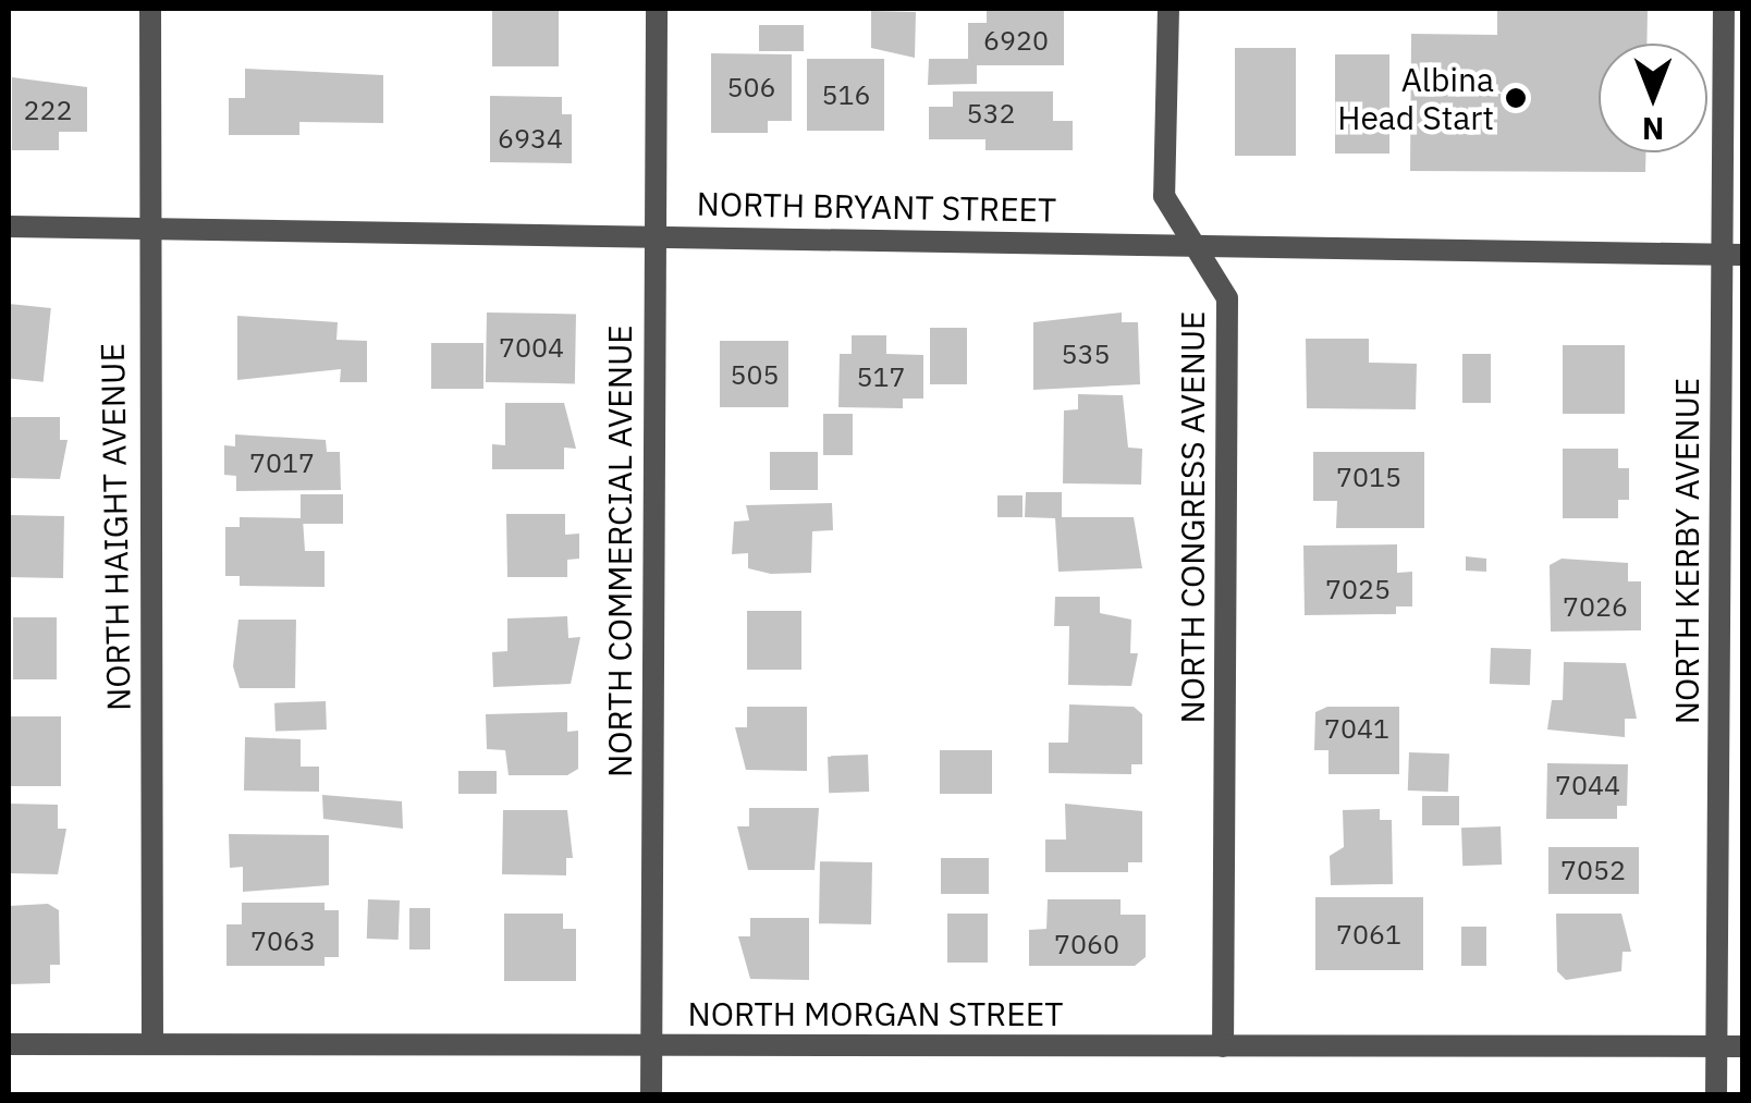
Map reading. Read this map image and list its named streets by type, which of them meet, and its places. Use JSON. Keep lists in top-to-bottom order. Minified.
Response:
{"streets":{"street":["NORTH BRYANT STREET","NORTH CONGRESS AVENUE","NORTH HAIGHT AVENUE","NORTH COMMERCIAL AVENUE","NORTH KERBY AVENUE","NORTH MORGAN STREET"]},"crossings":[["NORTH BRYANT STREET","NORTH CONGRESS AVENUE"],["NORTH BRYANT STREET","NORTH HAIGHT AVENUE"],["NORTH BRYANT STREET","NORTH COMMERCIAL AVENUE"],["NORTH BRYANT STREET","NORTH KERBY AVENUE"],["NORTH CONGRESS AVENUE","NORTH MORGAN STREET"],["NORTH HAIGHT AVENUE","NORTH MORGAN STREET"],["NORTH COMMERCIAL AVENUE","NORTH MORGAN STREET"],["NORTH KERBY AVENUE","NORTH MORGAN STREET"]],"places":["Albina Head Start"],"house_numbers":["6920","506","516","222","532","6934","7004","535","505","517","7017","7015","7025","7026","7041","7044","7052","7061","7063","7060"],"north":"bottom"}
